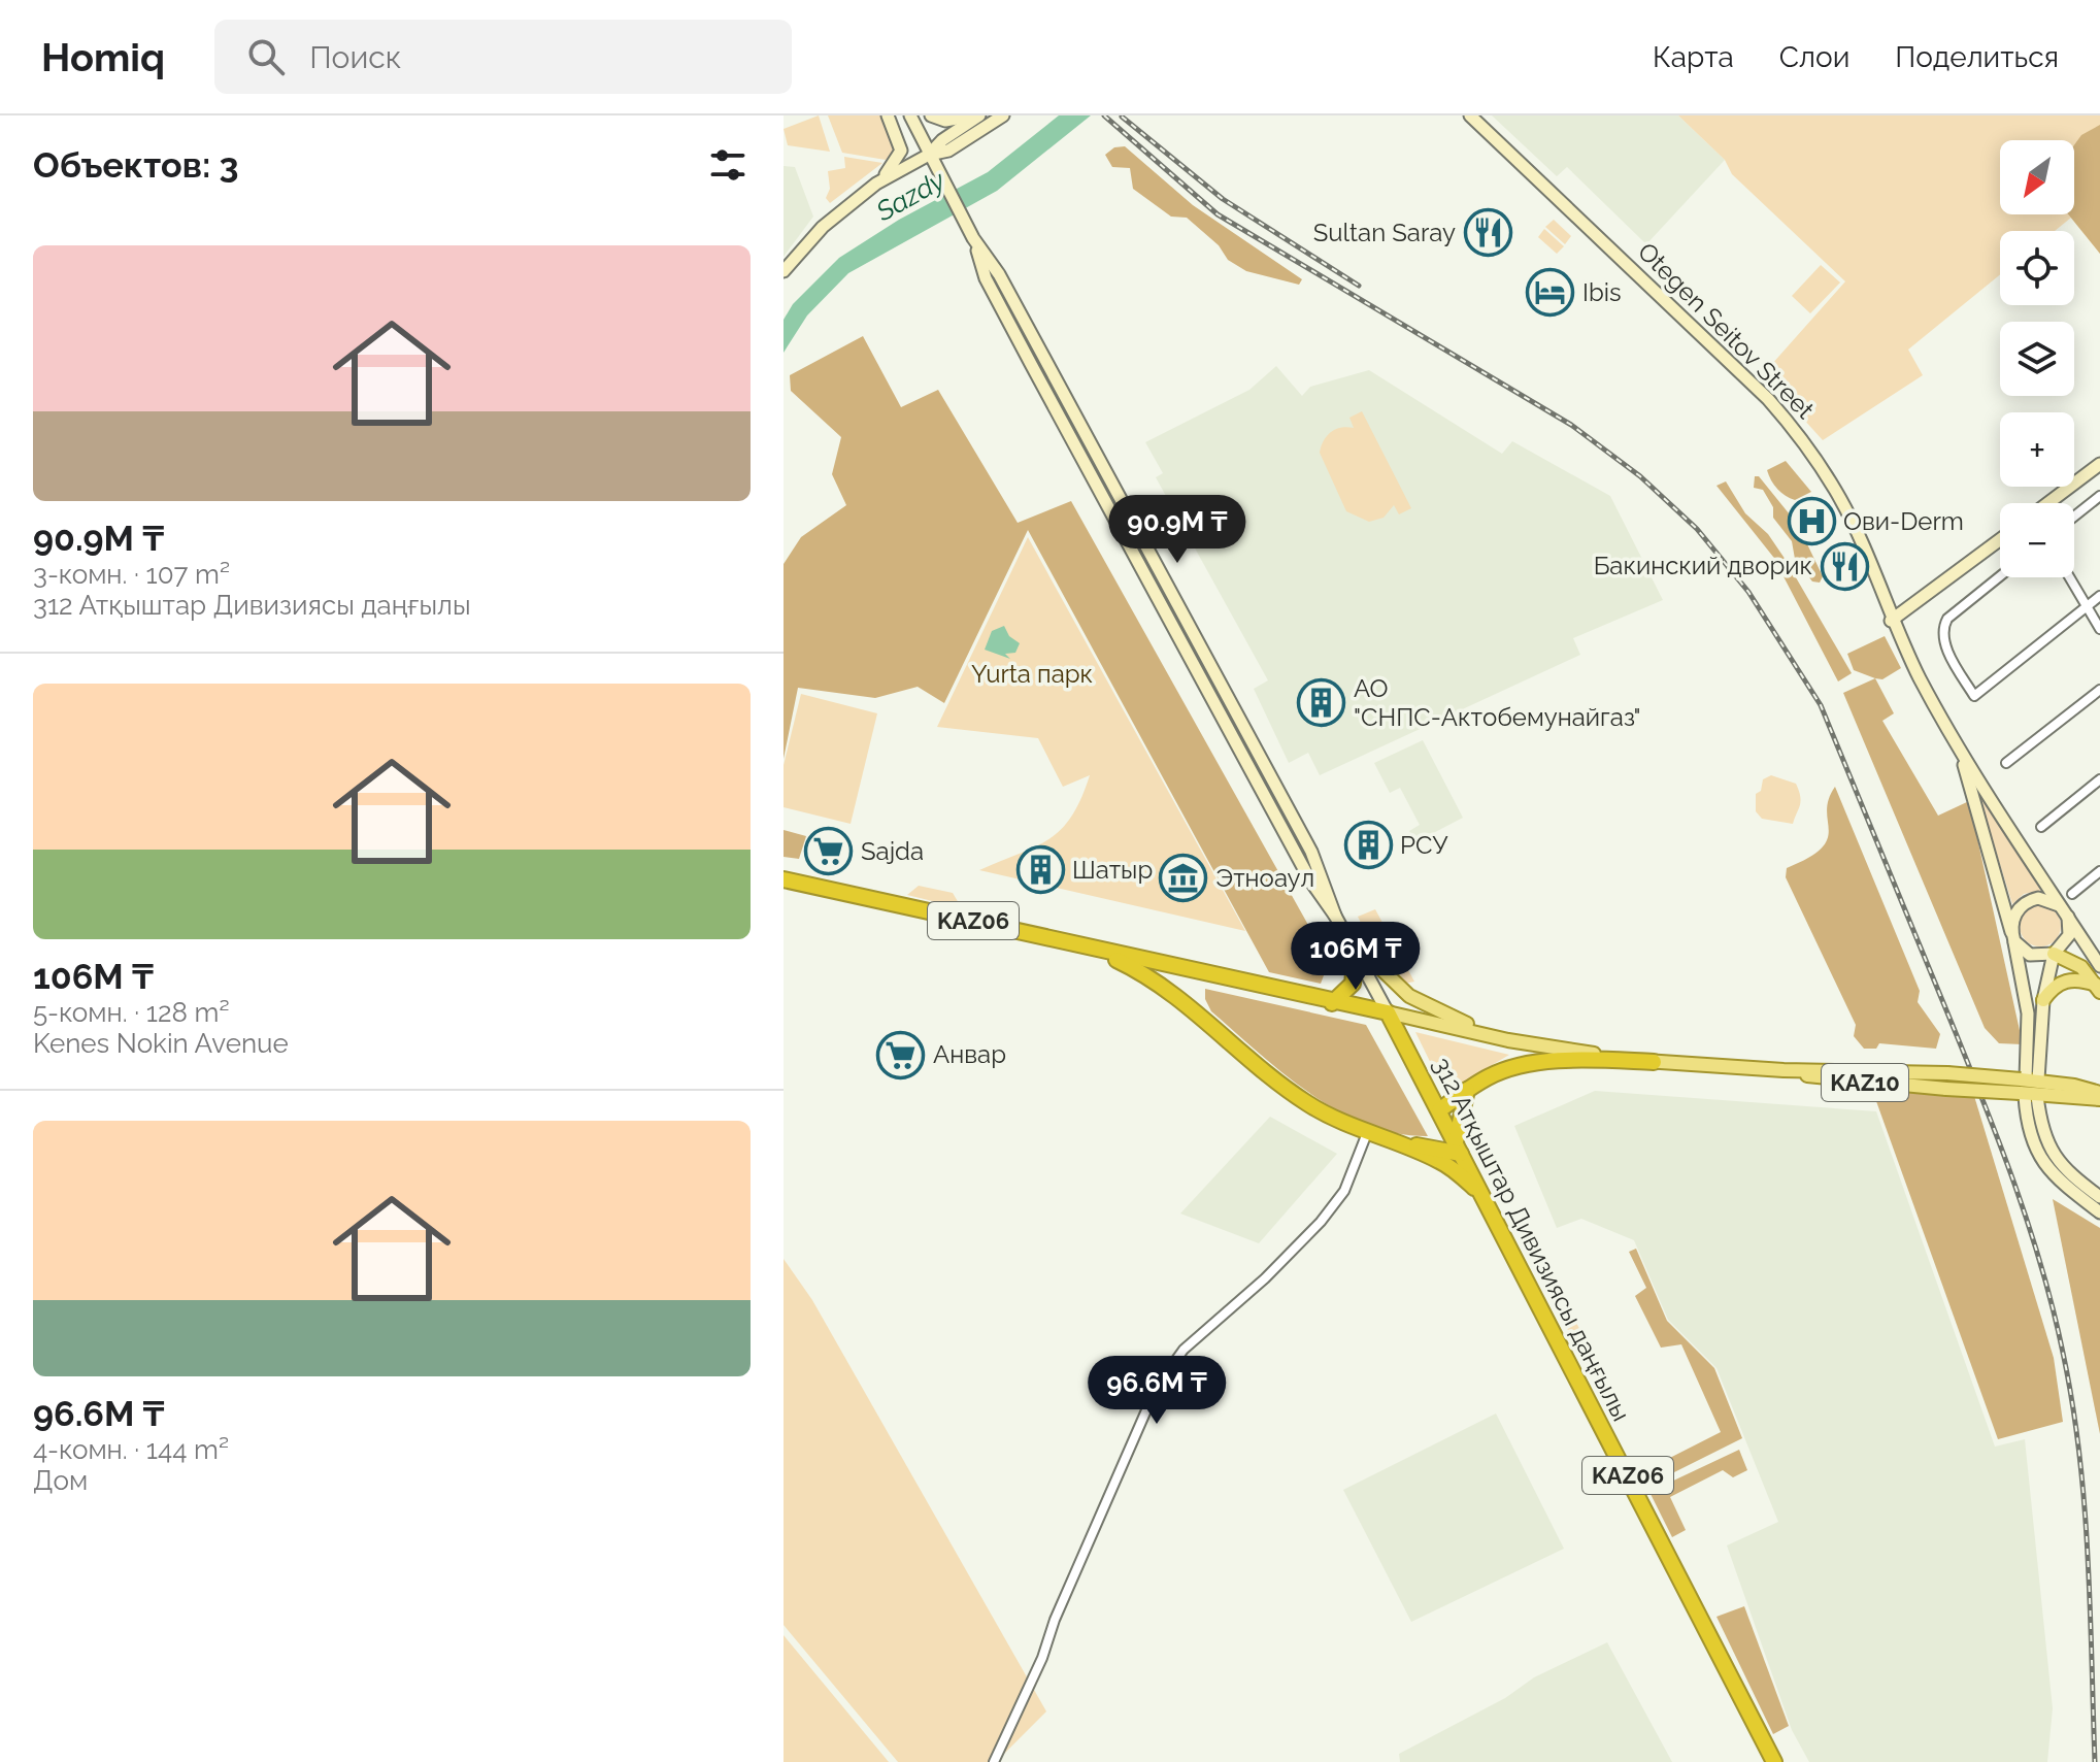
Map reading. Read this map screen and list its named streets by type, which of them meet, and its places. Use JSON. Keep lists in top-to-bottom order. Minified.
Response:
{"streets":{"highway":["KАZ06","312 Атқыштар Дивизиясы даңғылы"],"main road":["Otegen Seitov Street","KAZ10"]},"crossings":[["KАZ06","KAZ10"],["KАZ06","312 Атқыштар Дивизиясы даңғылы"],["KAZ10","312 Атқыштар Дивизиясы даңғылы"]],"water":["Sazdy"],"parks":["Yurta парк"],"places":{"restaurant":["Sultan Saray","Бакинский дворик"],"hotel":["Ibis"],"hospital":["Ови-Derm"],"building":["АО \"СНПС-Актобемунайгаз\"","РСУ","Шатыр"],"supermarket":["Sajda","Анвар"],"museum":["Этноаул"]},"north":"bottom left","page":{"header":"Homiq","search":"Поиск","nav":["Карта","Слои","Поделиться"],"heading":"Объектов: 3","map_buttons":["+","−"],"list":[{"name":"90.9M ₸","note":"3-комн. · 107 m² · 312 Атқыштар Дивизиясы даңғылы"},{"name":"106M ₸","note":"5-комн. · 128 m² · Kenes Nokin Avenue"},{"name":"96.6M ₸","note":"4-комн. · 144 m² · Дом"}],"price":["90.9M ₸","106M ₸","96.6M ₸"]}}
